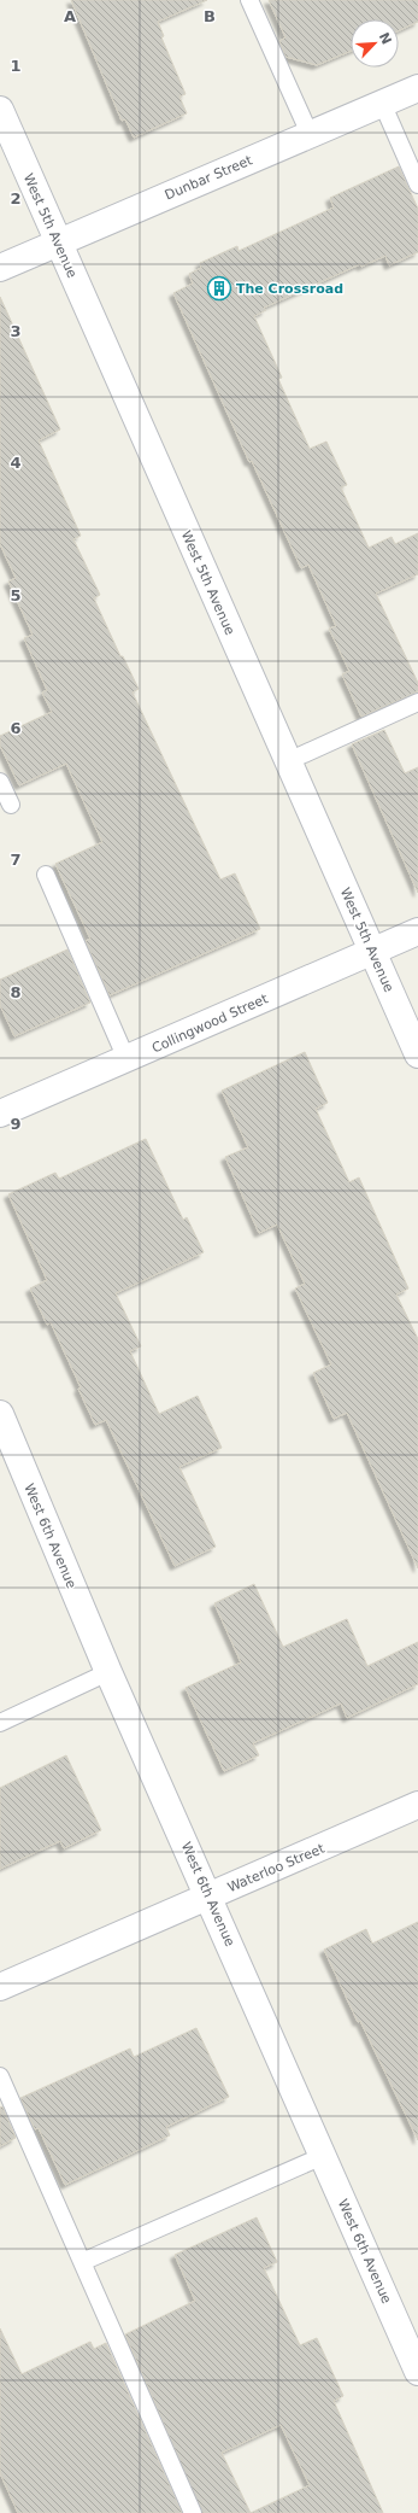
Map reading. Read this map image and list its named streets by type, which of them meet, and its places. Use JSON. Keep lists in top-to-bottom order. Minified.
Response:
{"streets":{"street":["Dunbar Street","West 5th Avenue","Collingwood Street","West 6th Avenue","Waterloo Street"]},"crossings":[["Dunbar Street","West 5th Avenue"],["West 5th Avenue","Collingwood Street"],["West 6th Avenue","Waterloo Street"]],"places":{"building":["The Crossroad"]},"north":"top right","grid":{"columns":["A","B"],"rows":["1","2","3","4","5","6","7","8","9"]}}
